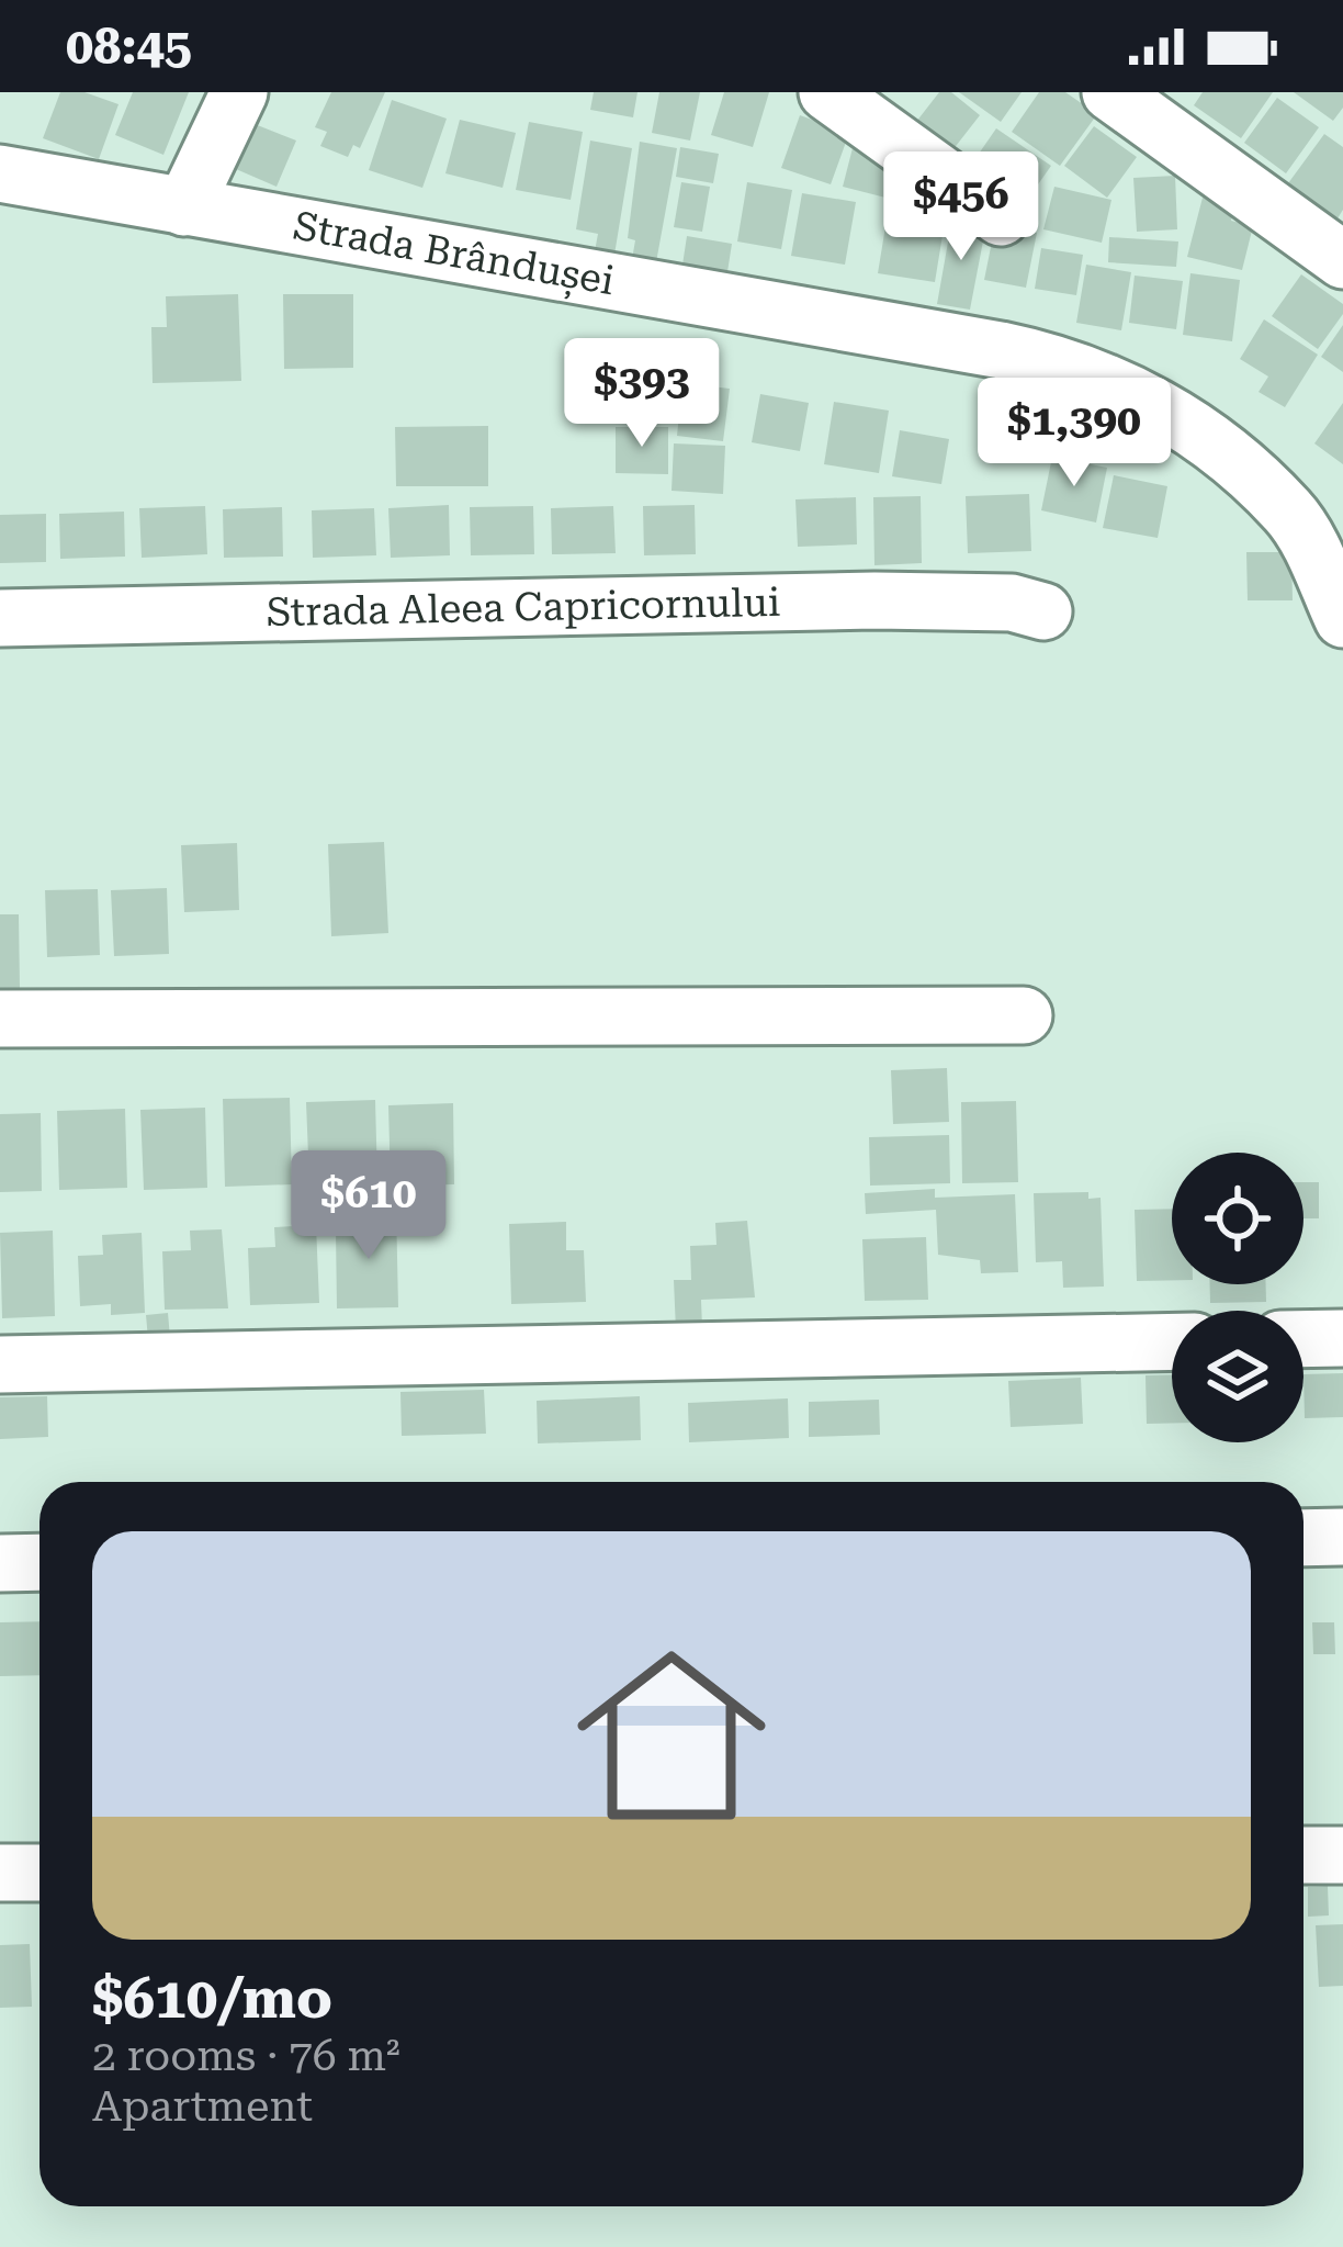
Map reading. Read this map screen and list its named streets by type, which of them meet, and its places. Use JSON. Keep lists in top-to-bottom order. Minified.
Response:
{"streets":{"street":["Strada Brândușei","Strada Aleea Capricornului"]},"page":{"status":"08:45","price":["$456","$393","$1,390","$610"],"list":[{"name":"$610/mo","note":"2 rooms · 76 m² · Apartment"}]}}
